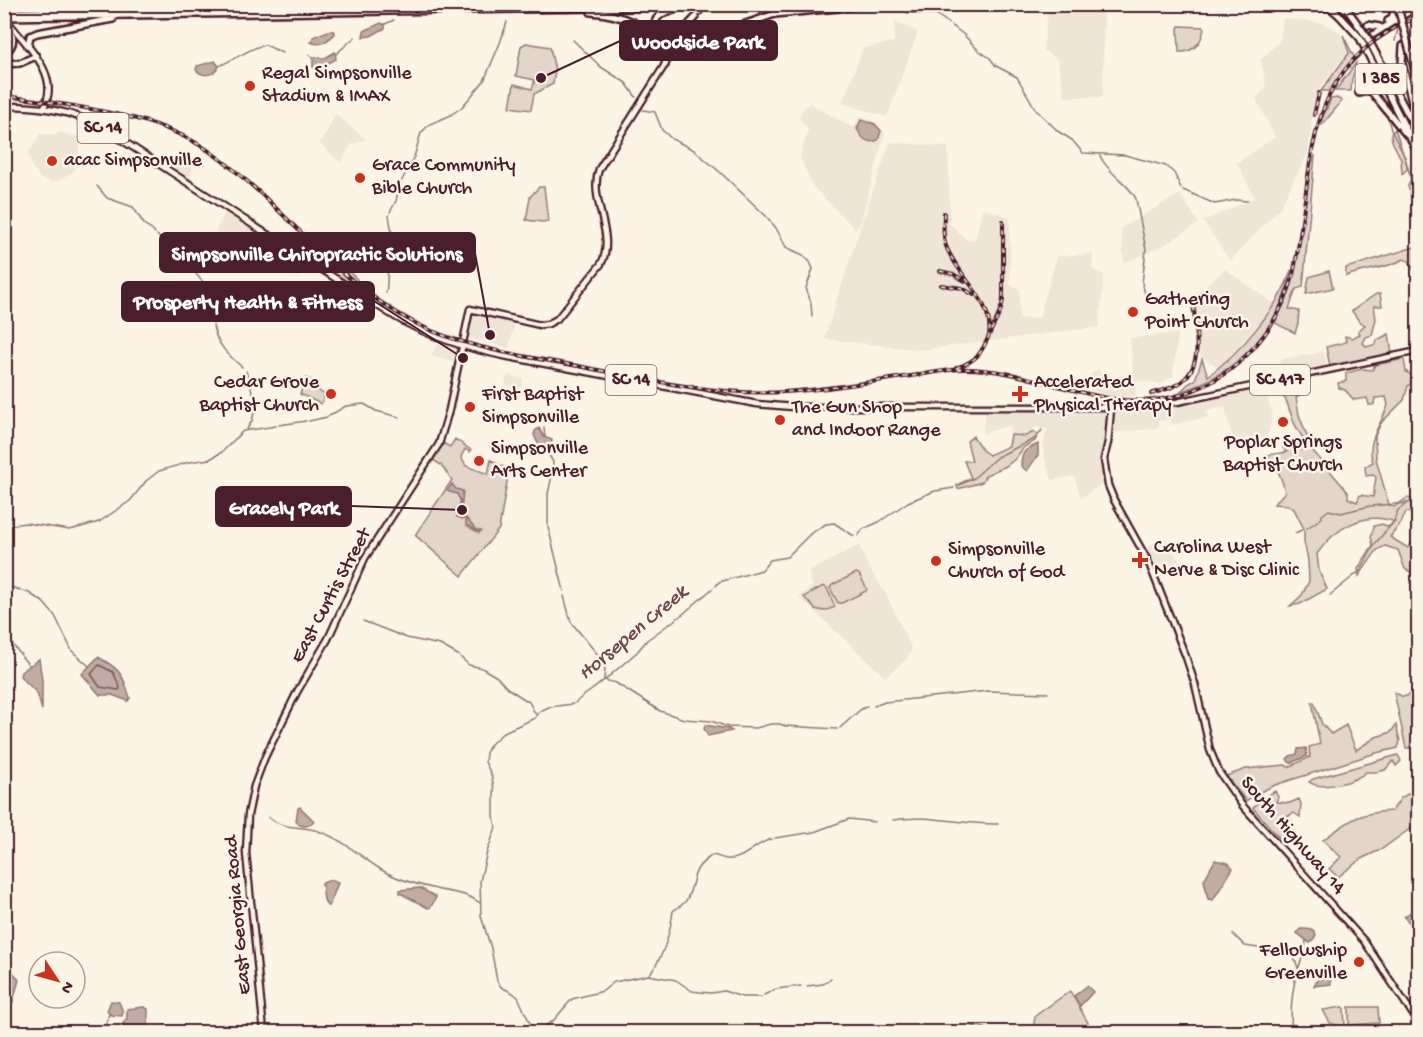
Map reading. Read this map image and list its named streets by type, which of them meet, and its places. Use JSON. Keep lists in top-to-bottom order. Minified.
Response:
{"streets":{"highway":["I 385"],"main road":["SC 14","SC 417","East Curtis Street","South Highway 14","East Georgia Road"]},"crossings":[["SC 14","SC 417"],["SC 14","East Curtis Street"],["SC 14","South Highway 14"],["SC 417","South Highway 14"],["East Curtis Street","East Georgia Road"]],"water":["Horsepen Creek"],"places":{"other":["Woodside Park","Regal Simpsonville Stadium & IMAX","acac Simpsonville","Grace Community Bible Church","Gathering Point Church","Simpsonville Chiropractic Solutions","Prosperty Health & Fitness","Cedar Grove Baptist Church","First Baptist Simpsonville","The Gun Shop and Indoor Range","Poplar Springs Baptist Church","Simpsonville Arts Center","Gracely Park","Simpsonville Church of God","Fellowship Greenville"],"health":["Accelerated Physical THerapy","Carolina West Nerve & Disc Clinic"]},"north":"bottom right"}
